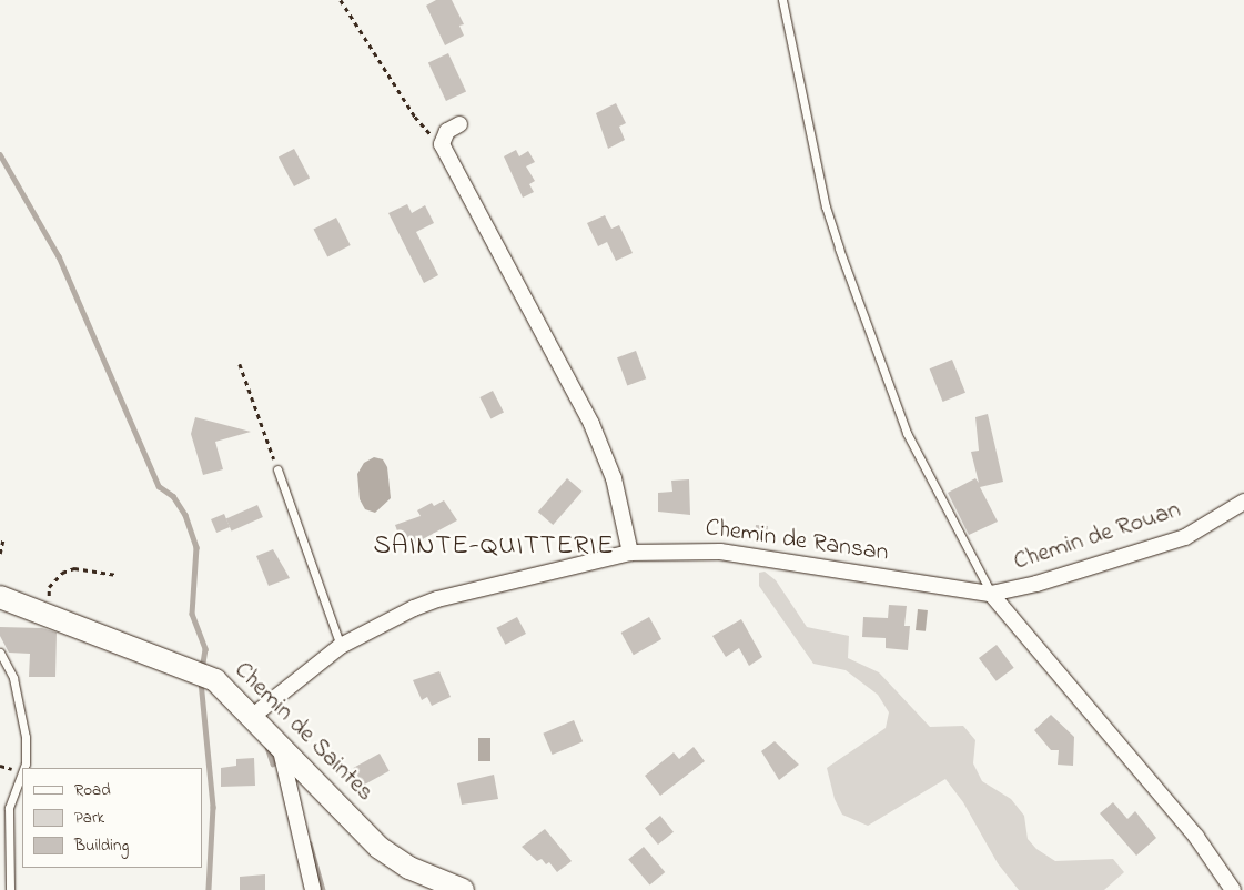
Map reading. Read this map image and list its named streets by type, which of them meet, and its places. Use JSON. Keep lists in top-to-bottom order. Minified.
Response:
{"streets":{"street":["Chemin de Rouan","Chemin de Ransan","Chemin de Saintes"]},"crossings":[["Chemin de Rouan","Chemin de Ransan"],["Chemin de Ransan","Chemin de Saintes"]],"districts":["SAINTE-QUITTERIE"],"legend":["Road","Park","Building"]}
